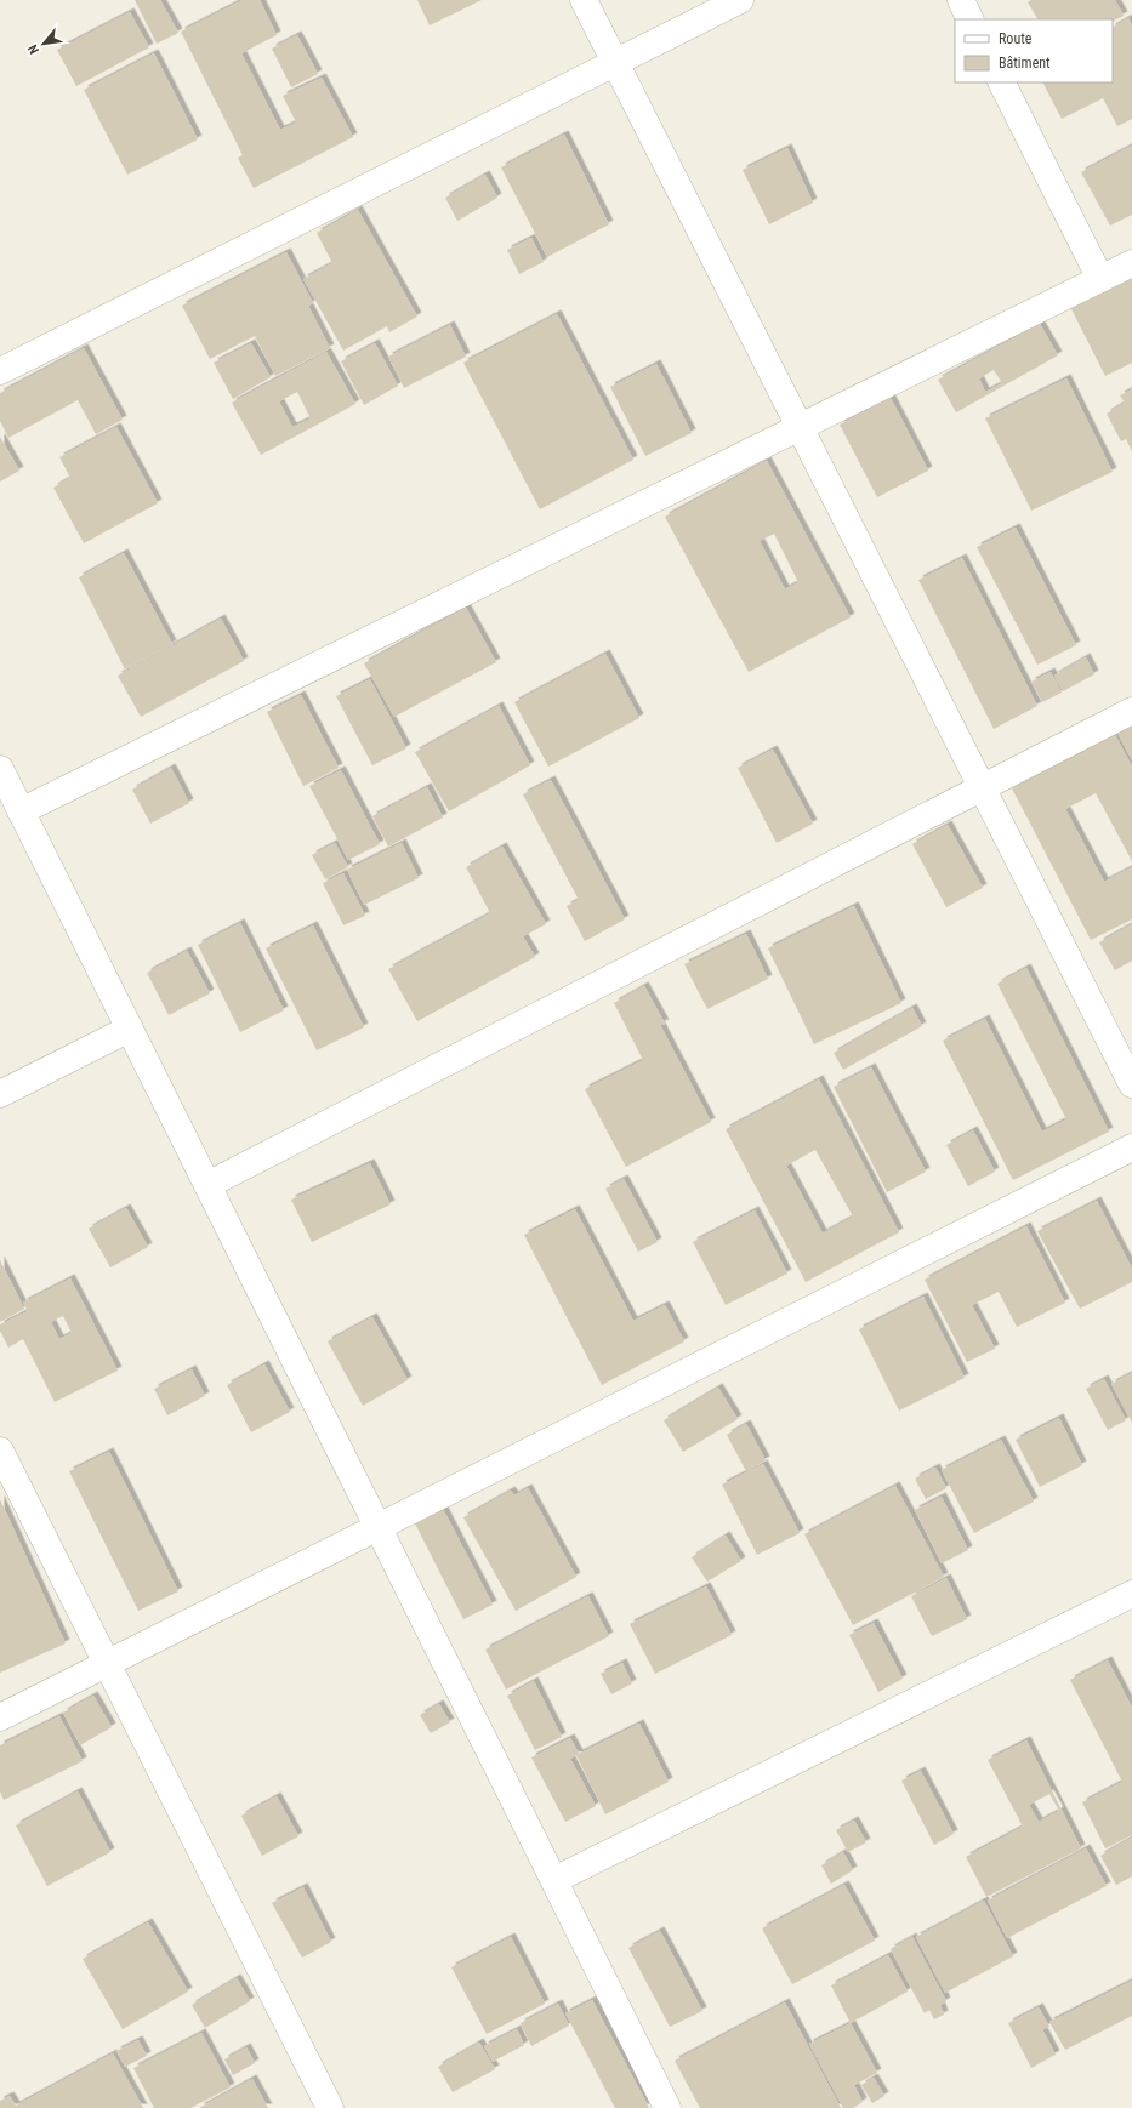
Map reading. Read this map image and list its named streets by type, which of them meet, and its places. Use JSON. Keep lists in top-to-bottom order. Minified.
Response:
{"legend":["Route","Bâtiment"],"north":"bottom left"}
